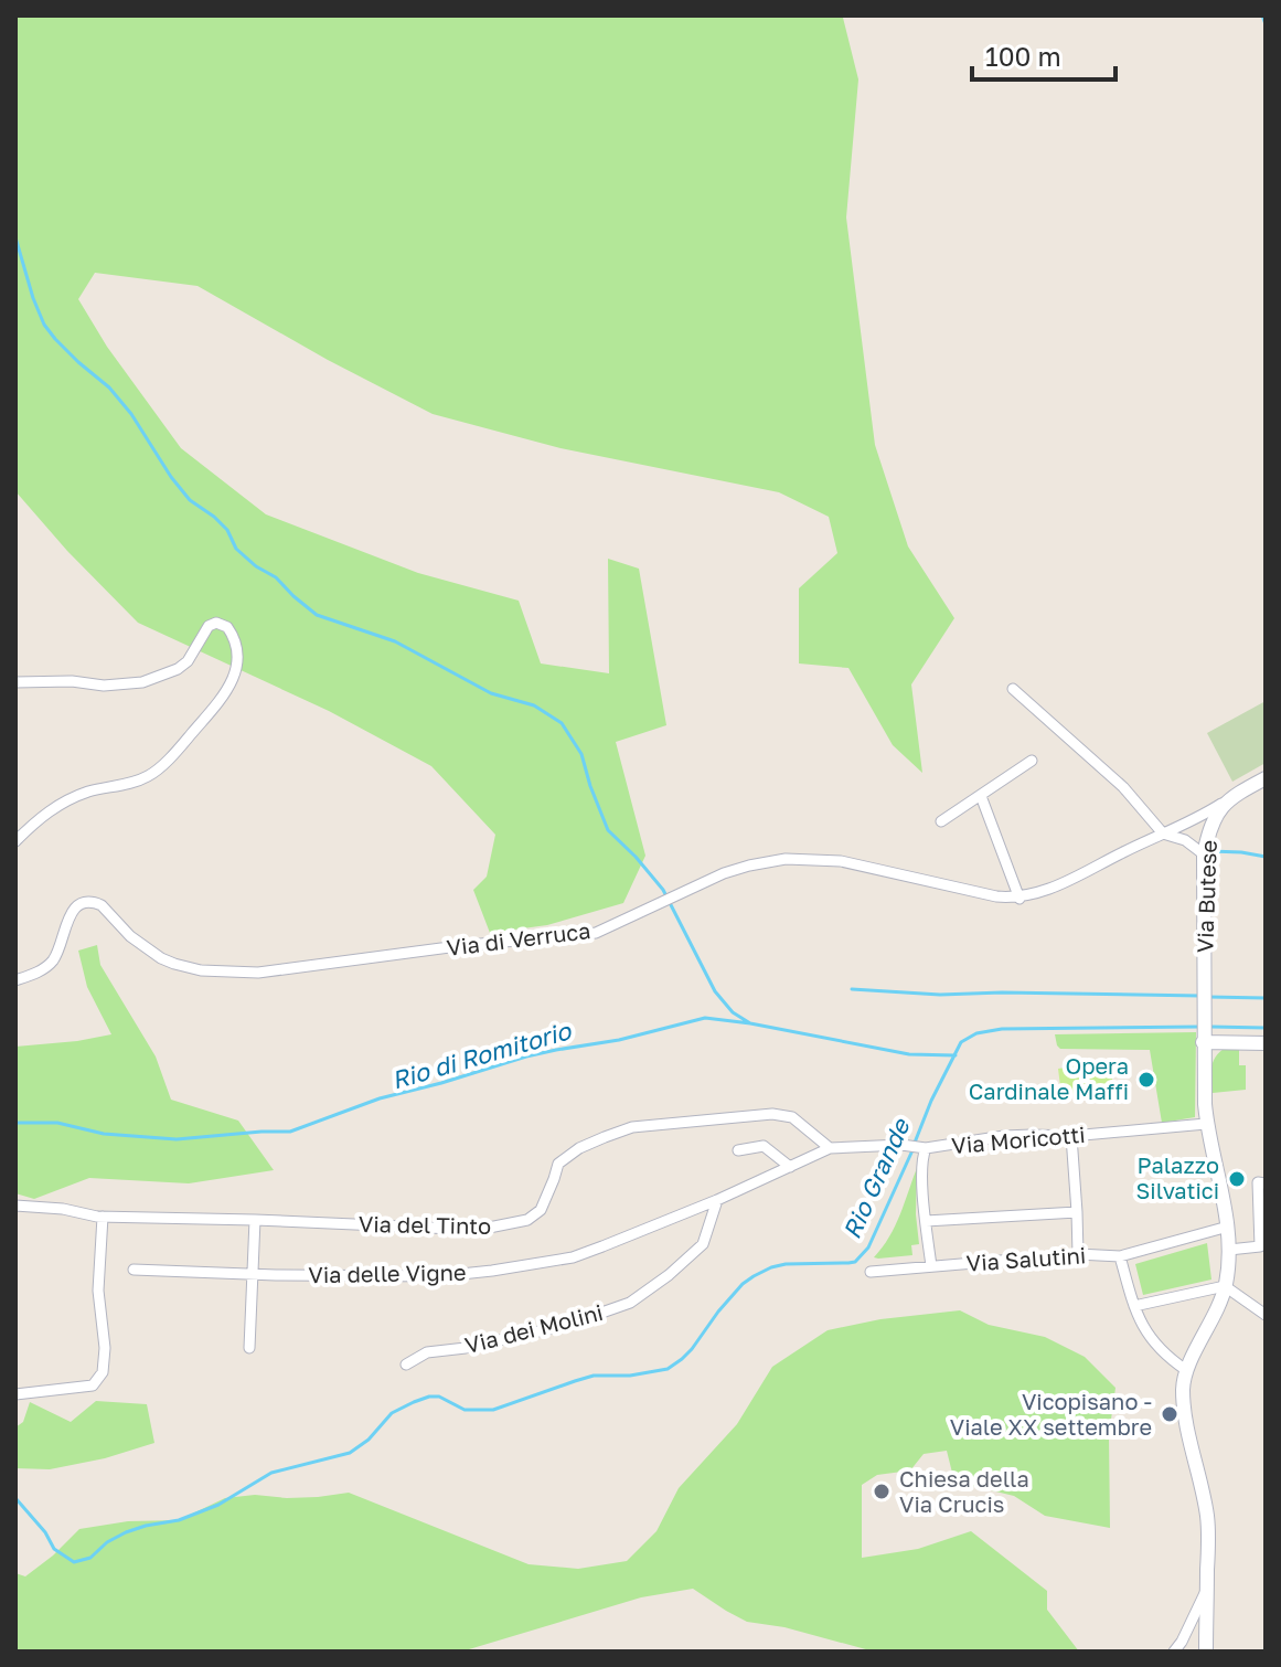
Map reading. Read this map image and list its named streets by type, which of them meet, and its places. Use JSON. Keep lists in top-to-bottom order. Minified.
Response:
{"streets":{"street":["Via Butese","Via di Verruca","Via Moricotti","Via del Tinto","Via Salutini","Via delle Vigne","Via dei Molini"]},"crossings":[["Via Butese","Via di Verruca"],["Via Butese","Via Moricotti"],["Via Butese","Via Salutini"],["Via Moricotti","Via del Tinto"],["Via Moricotti","Via delle Vigne"],["Via del Tinto","Via delle Vigne"],["Via delle Vigne","Via dei Molini"]],"water":["Rio di Romitorio","Rio Grande"],"places":["Opera Cardinale Maffi","Palazzo Silvatici","Vicopisano - Viale XX settembre","Chiesa della Via Crucis"],"scale_bar":"100 m"}
